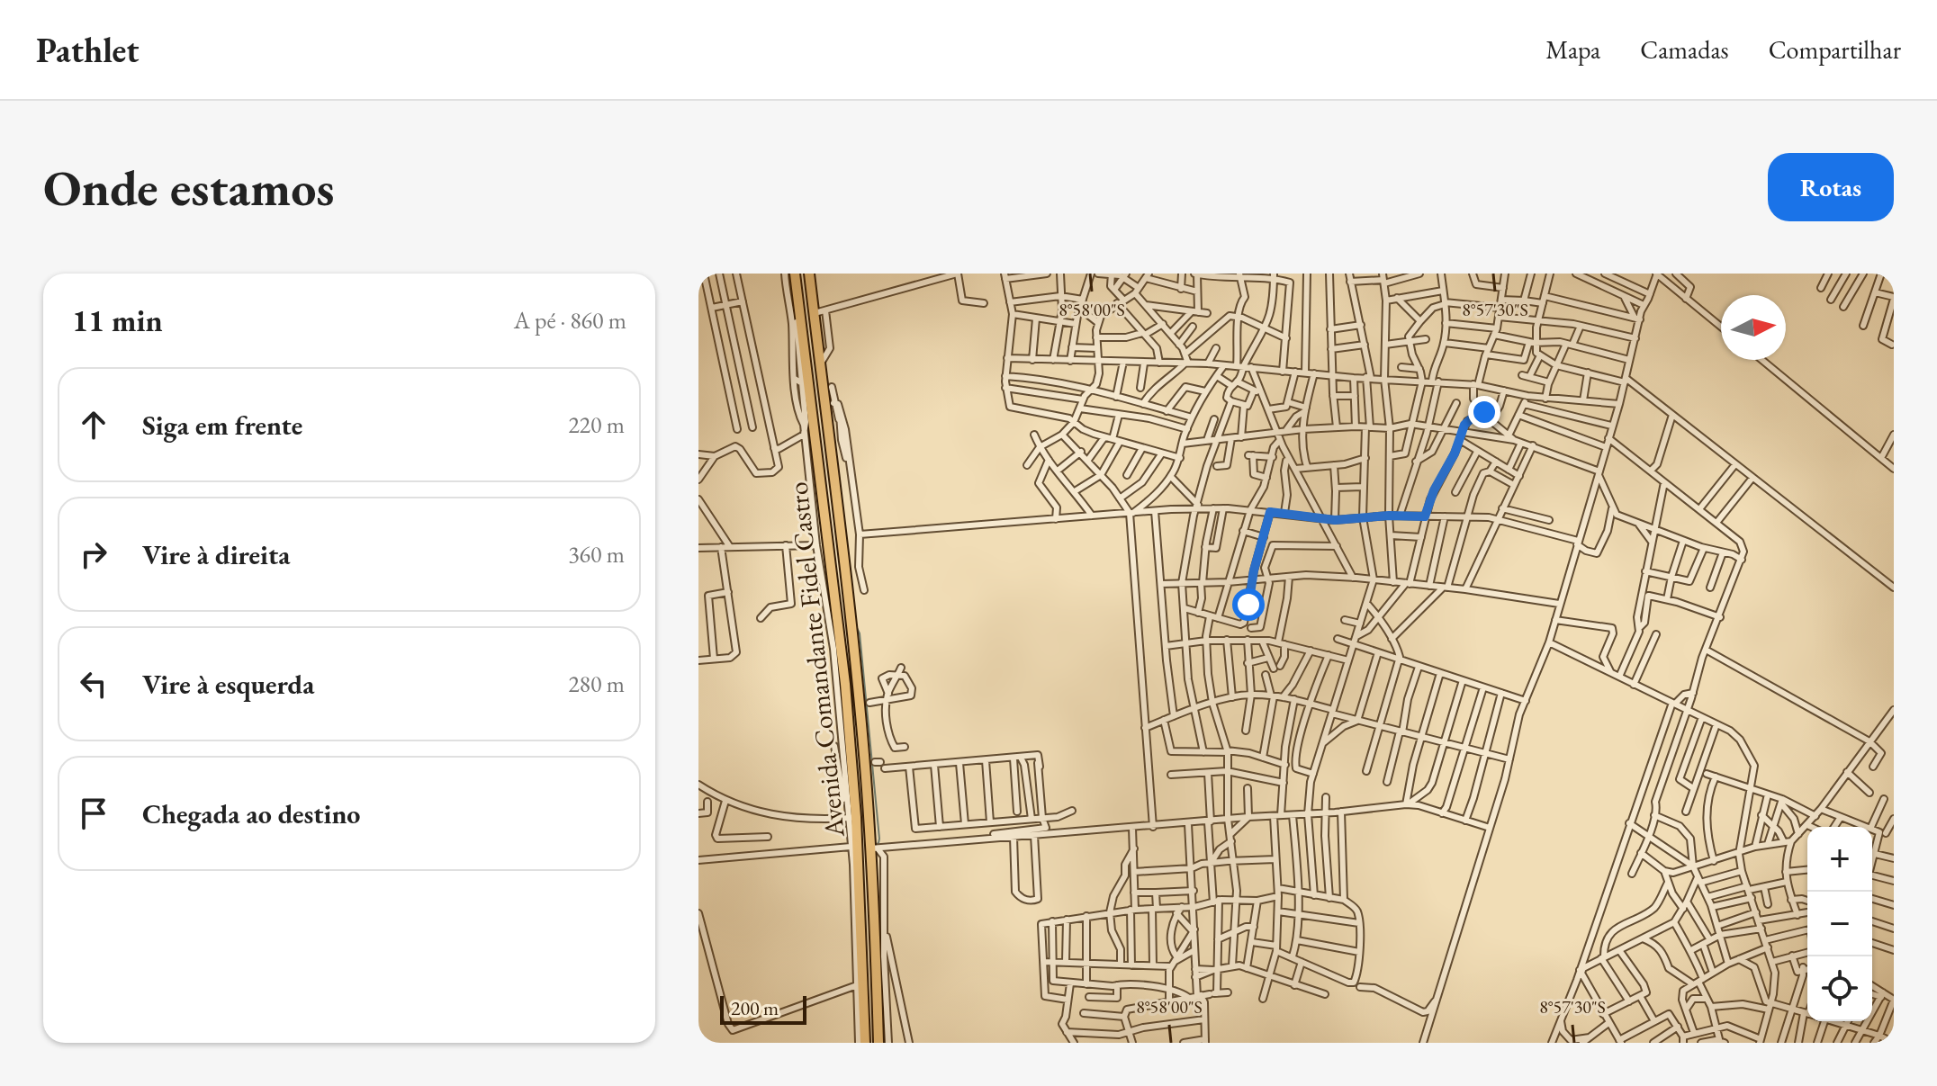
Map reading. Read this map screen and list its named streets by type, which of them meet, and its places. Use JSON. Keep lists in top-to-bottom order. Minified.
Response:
{"streets":{"highway":["Avenida Comandante Fidel Castro"]},"scale_bar":"200 m","north":"right","page":{"header":"Pathlet","nav":["Mapa","Camadas","Compartilhar"],"buttons":"Rotas","title":"Onde estamos","heading":["11 min","A pé · 860 m"],"list":[["Siga em frente","220 m"],["Vire à direita","360 m"],["Vire à esquerda","280 m"],"Chegada ao destino"],"map_buttons":["+","−"],"scale":"200 m"},"coordinates":["8°58'00\"S","8°57'30\"S"]}
